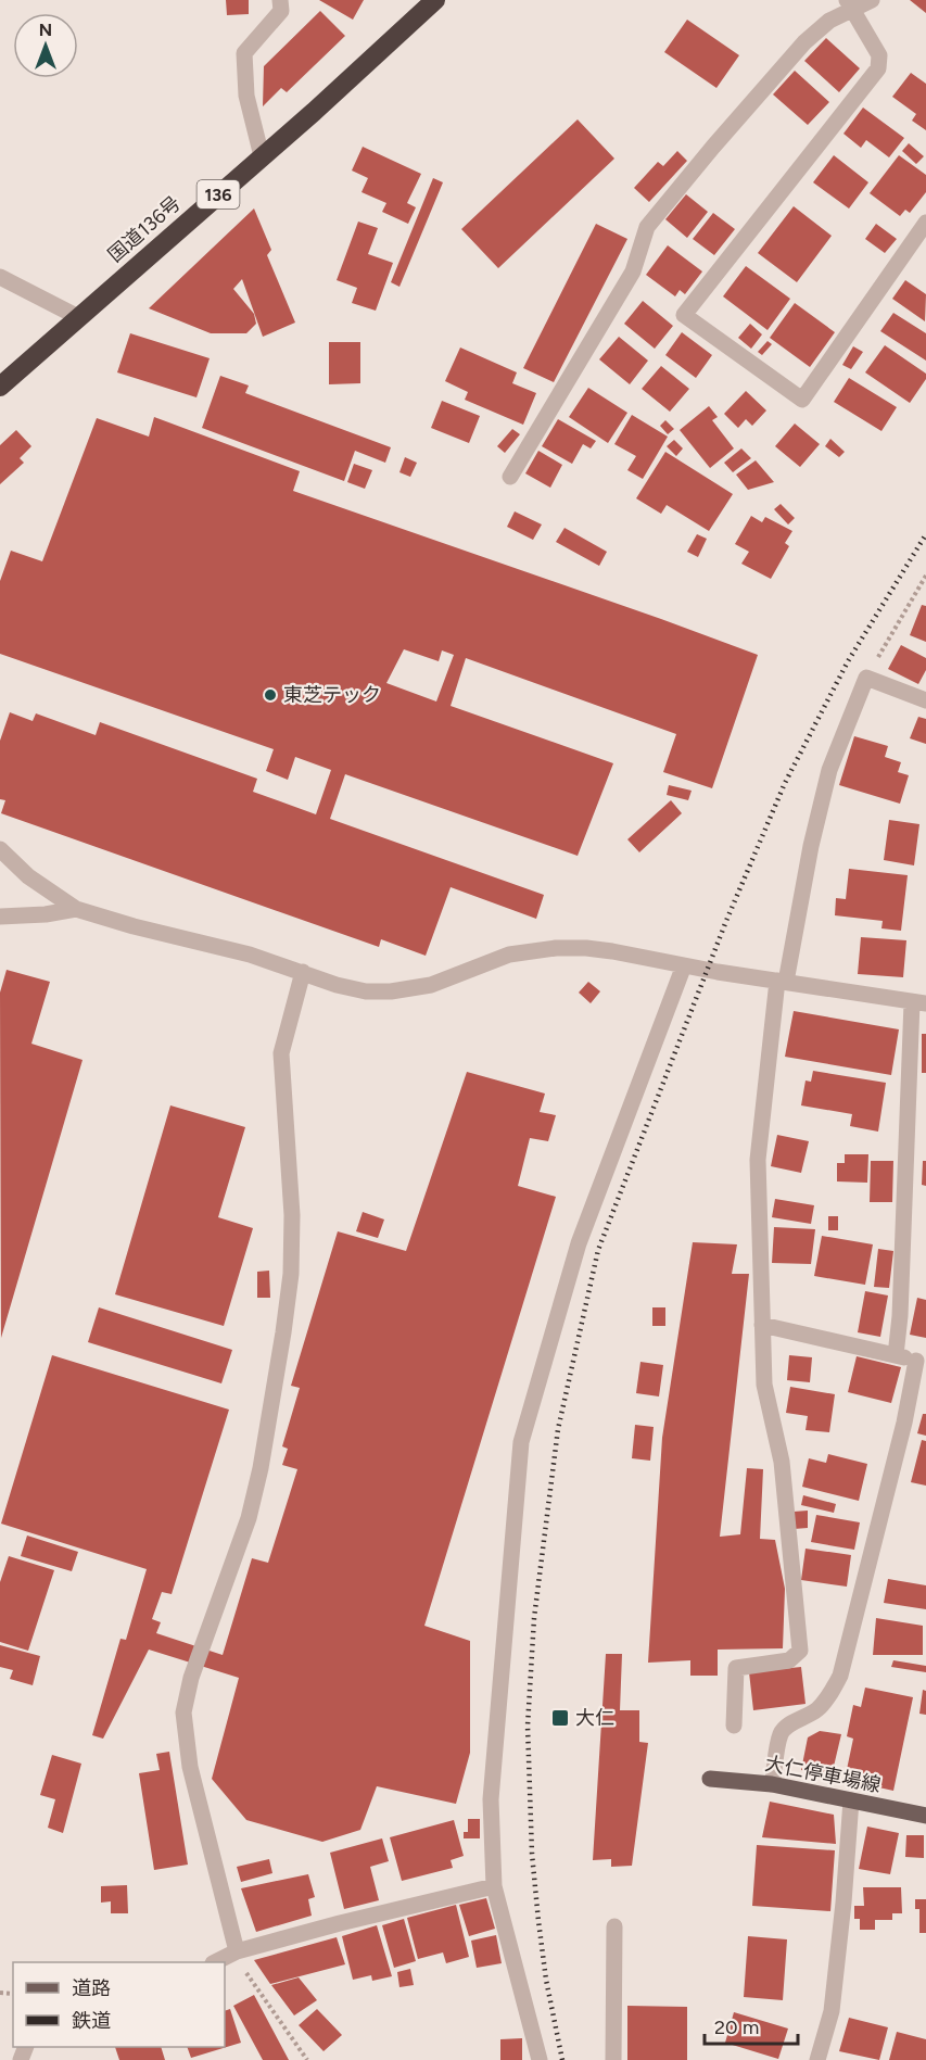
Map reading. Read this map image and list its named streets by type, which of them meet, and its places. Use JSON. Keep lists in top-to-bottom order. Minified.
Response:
{"streets":{"highway":["136","国道136号"],"main road":["大仁停車場線"]},"places":{"other":["東芝テック"],"transit":["大仁"]},"legend":["道路","鉄道"],"scale_bar":"20 m","north":"top"}
